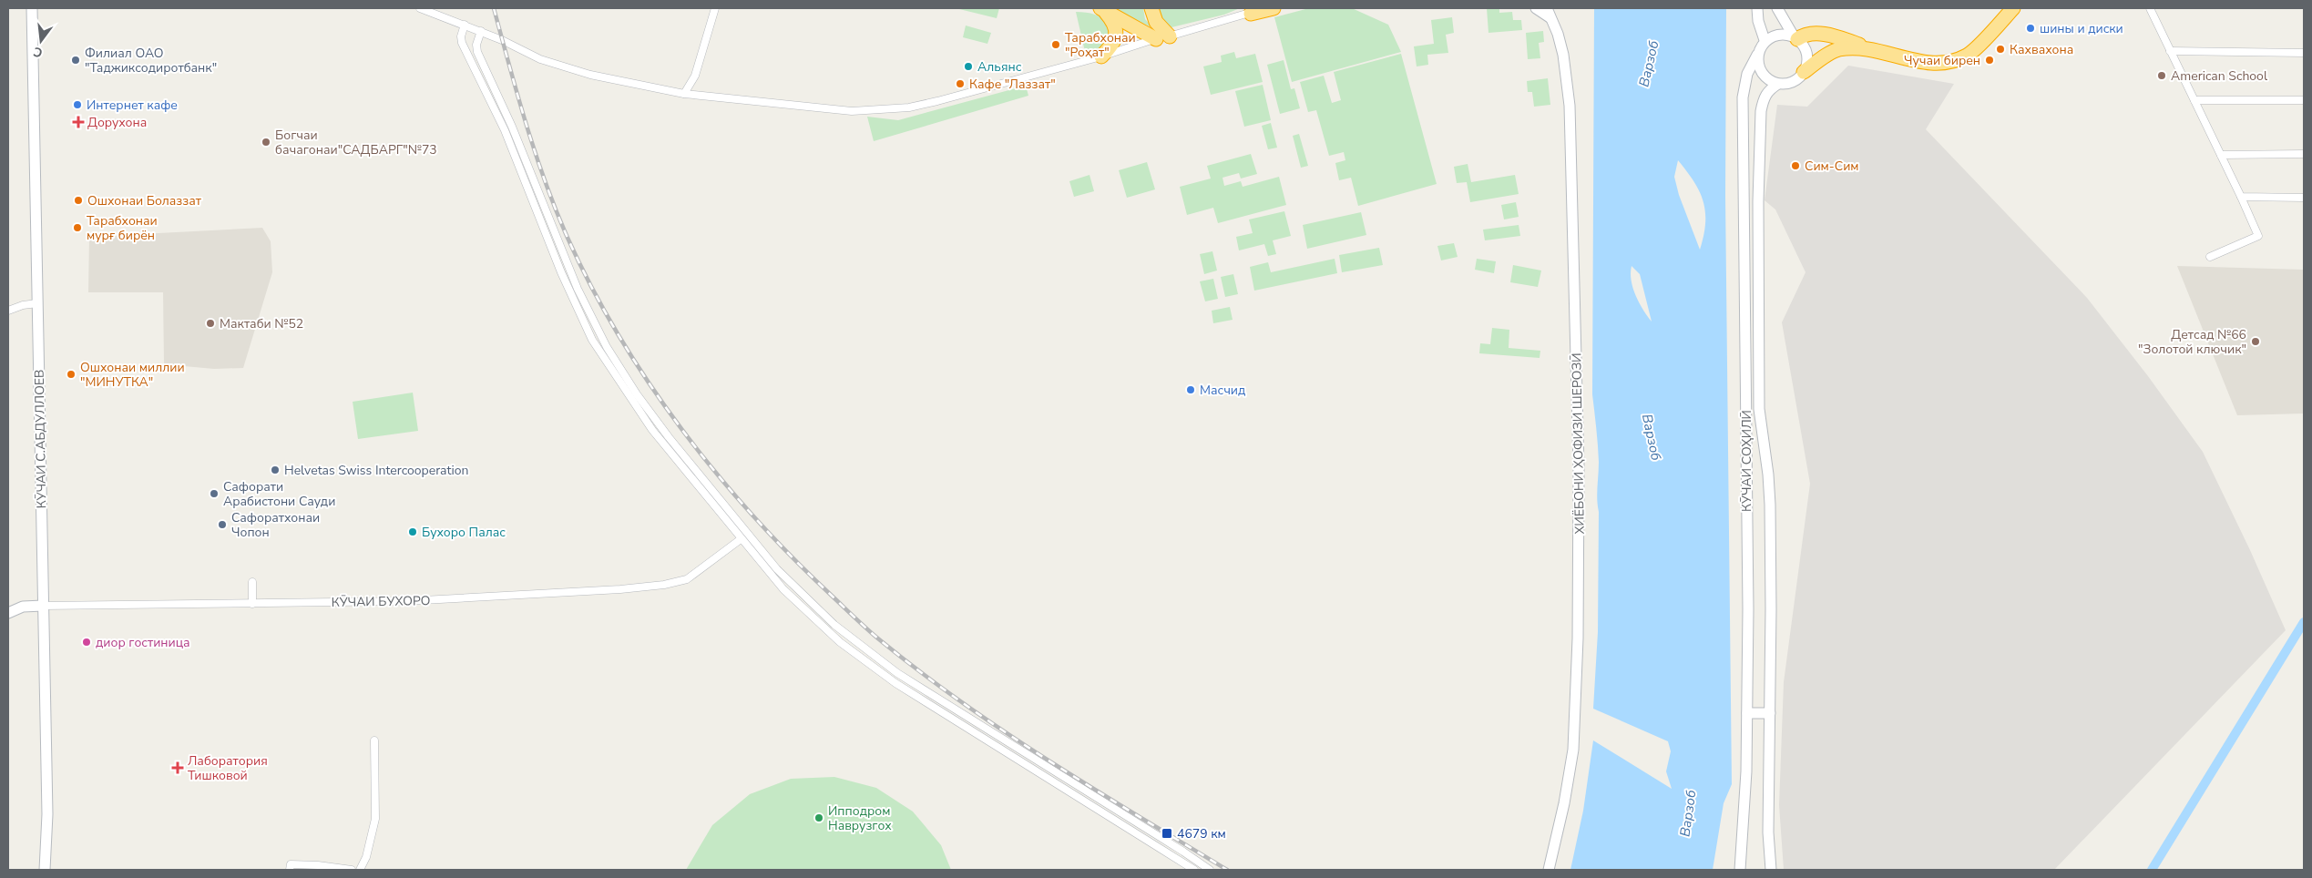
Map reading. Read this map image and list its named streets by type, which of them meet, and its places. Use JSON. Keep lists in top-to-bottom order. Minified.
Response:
{"streets":{"street":["КӮЧАИ С.АБДУЛЛОЕВ","ХИЁБОНИ ҲОФИЗИ ШЕРОЗӢ","КӮЧАИ СОҲИЛӢ","КӮЧАИ БУХОРО"]},"crossings":[["КӮЧАИ С.АБДУЛЛОЕВ","КӮЧАИ БУХОРО"]],"water":["Варзоб"],"places":{"other":["шины и диски","Тарабхонаи \"Роҳат\"","Кахвахона","Филиал ОАО \"Таджиксодиротбанк\"","Чучаи бирен","Альянс","American School","Кафе \"Лаззат\"","Интернет кафе","Богчаи бачагонаи\"САДБАРГ\"№73","Сим-Сим","Ошхонаи Болаззат","Тарабхонаи мурғ бирён","Мактаби №52","Детсад №66 \"Золотой ключик\"","Ошхонаи миллии \"МИНУТКА\"","Масчид","Helvetas Swiss Intercooperation","Сафорати Арабистони Сауди","Сафоратхонаи Чопон","Бухоро Палас","диор гостиница","Ипподром Наврузгох"],"health":["Дорухона","Лаборатория Тишковой"],"transit":["4679 км"]},"north":"bottom"}
